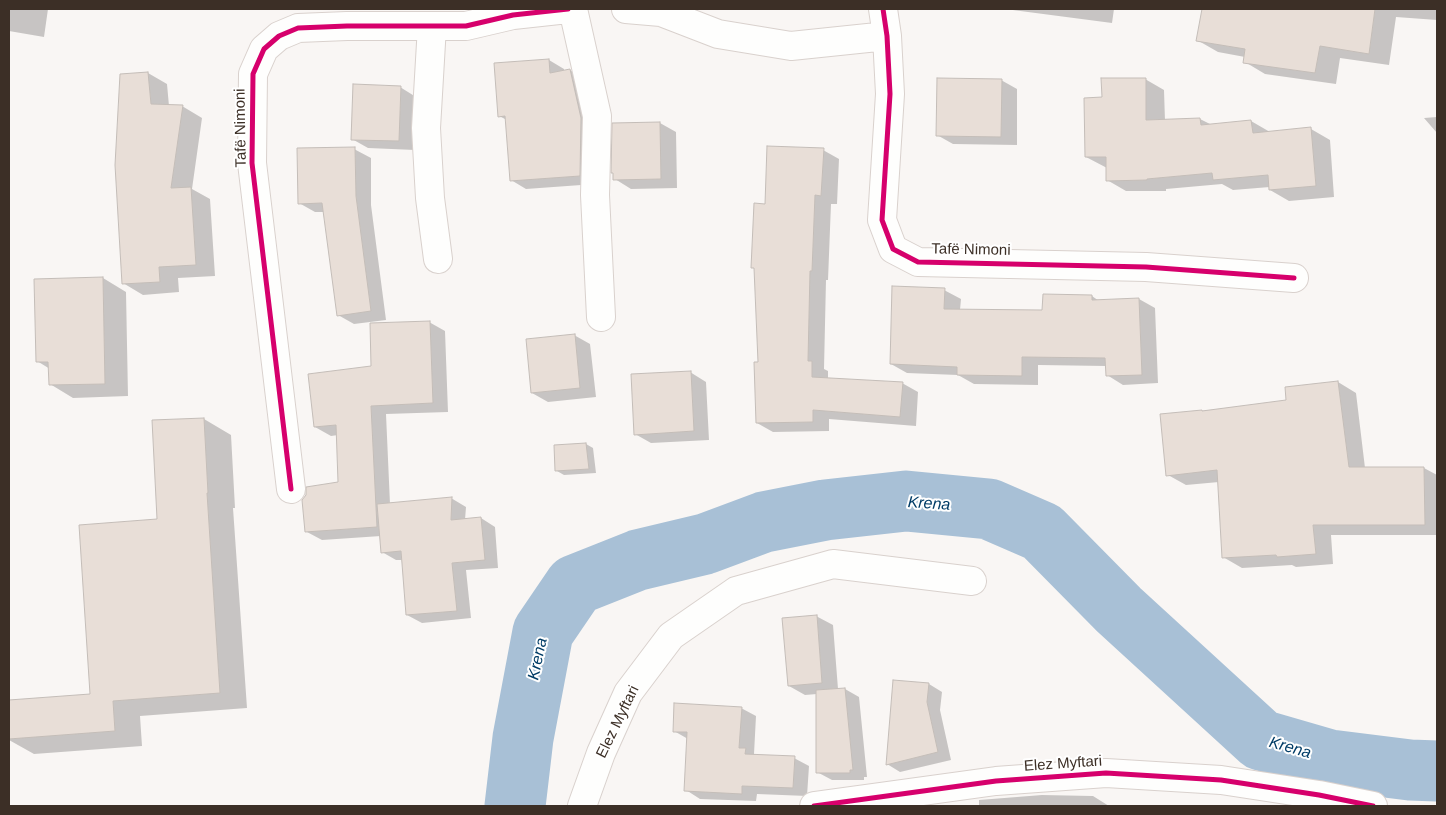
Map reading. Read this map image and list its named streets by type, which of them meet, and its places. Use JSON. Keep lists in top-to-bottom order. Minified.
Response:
{"streets":{"street":["Tafë Nimoni","Elez Myftari"]},"water":["Krena"]}
